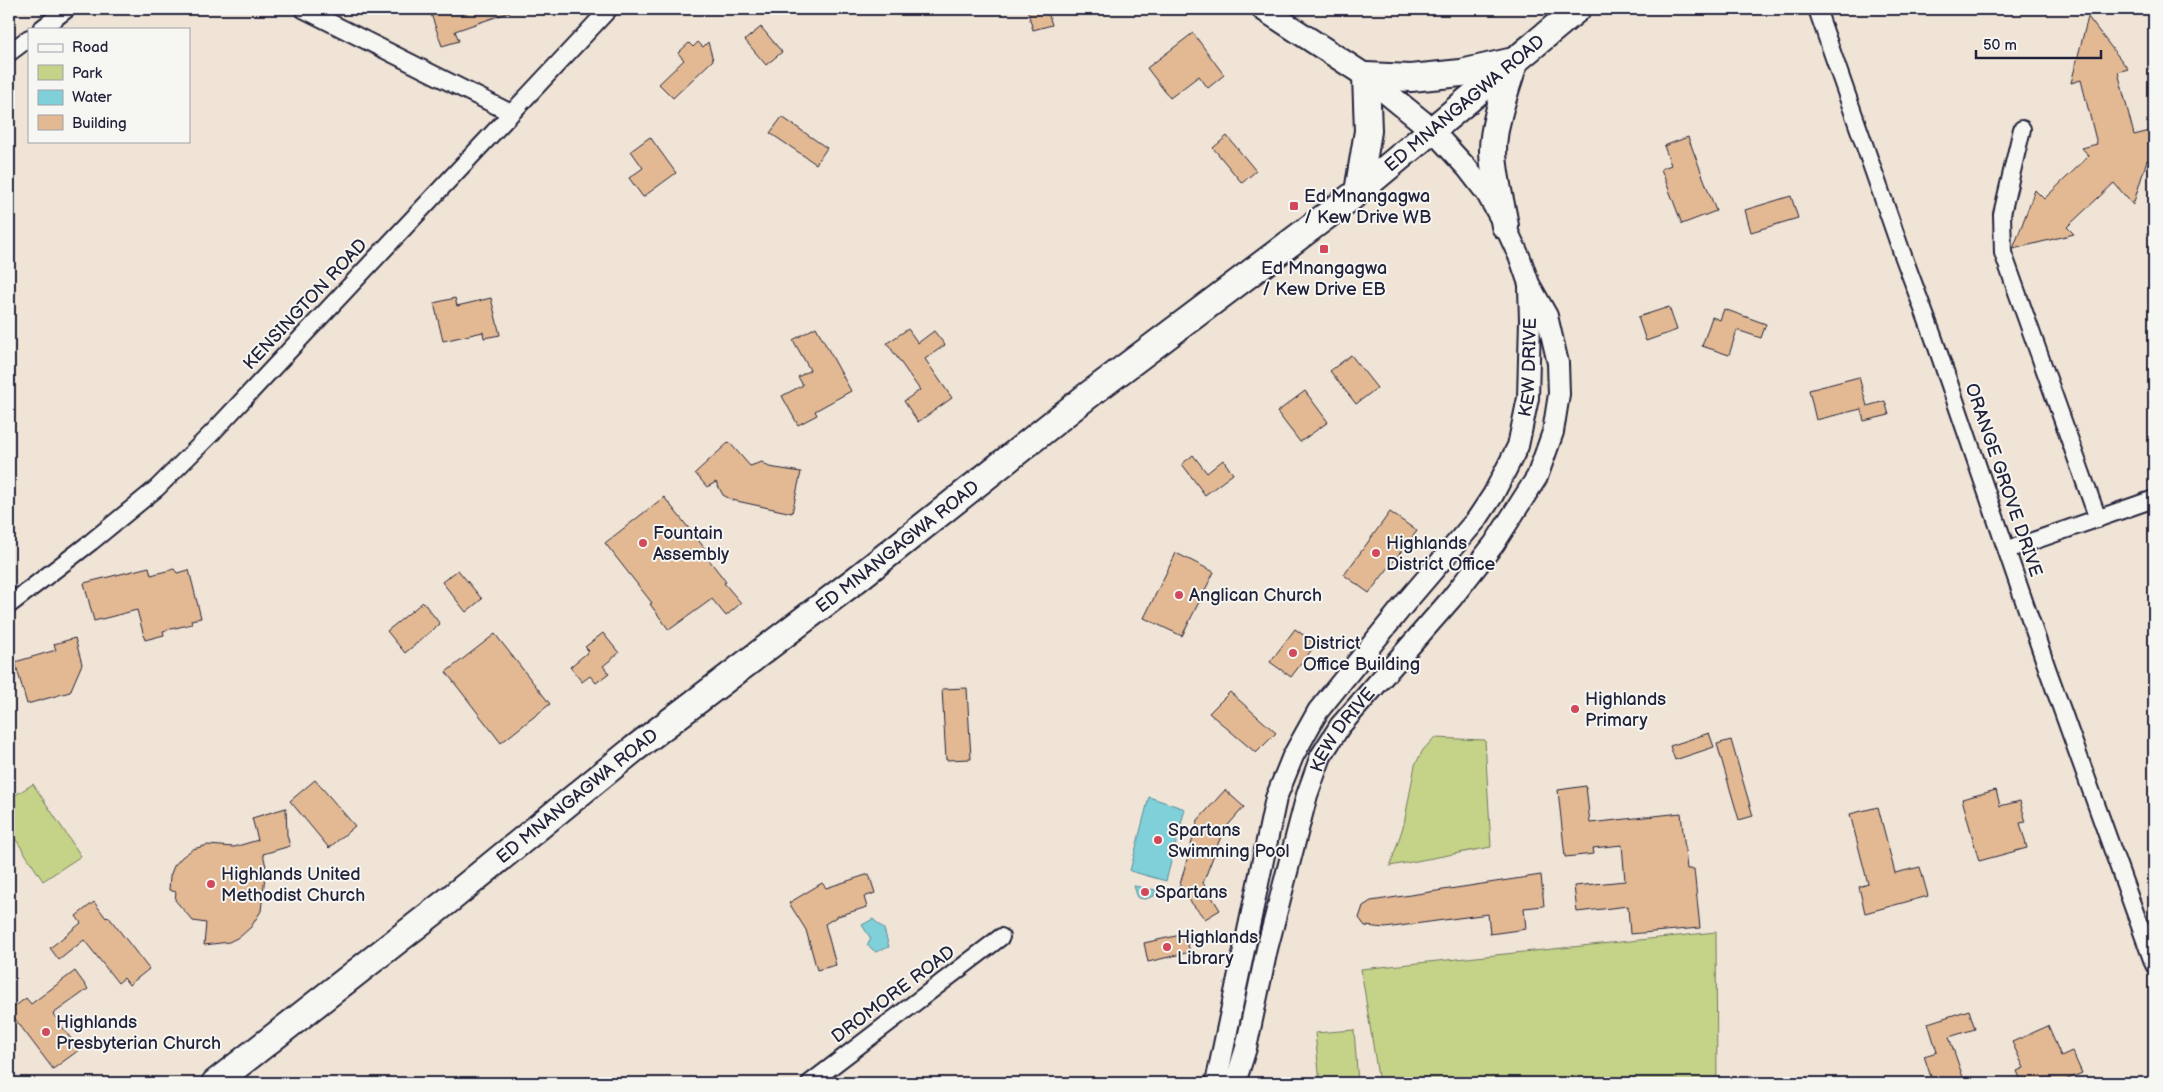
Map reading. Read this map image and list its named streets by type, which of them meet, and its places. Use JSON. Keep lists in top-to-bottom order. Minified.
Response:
{"streets":{"highway":["ED MNANGAGWA ROAD"],"street":["KENSINGTON ROAD","KEW DRIVE","ORANGE GROVE DRIVE","DROMORE ROAD"]},"crossings":[["ED MNANGAGWA ROAD","KEW DRIVE"]],"places":{"transit":["Ed Mnangagwa / Kew Drive WB","Ed Mnangagwa / Kew Drive EB"],"other":["Fountain Assembly","Highlands District Office","Anglican Church","District Office Building","Highlands Primary","Spartans Swimming Pool","Highlands United Methodist Church","Spartans","Highlands Library","Highlands Presbyterian Church"]},"legend":["Road","Park","Water","Building"],"scale_bar":"50 m"}
